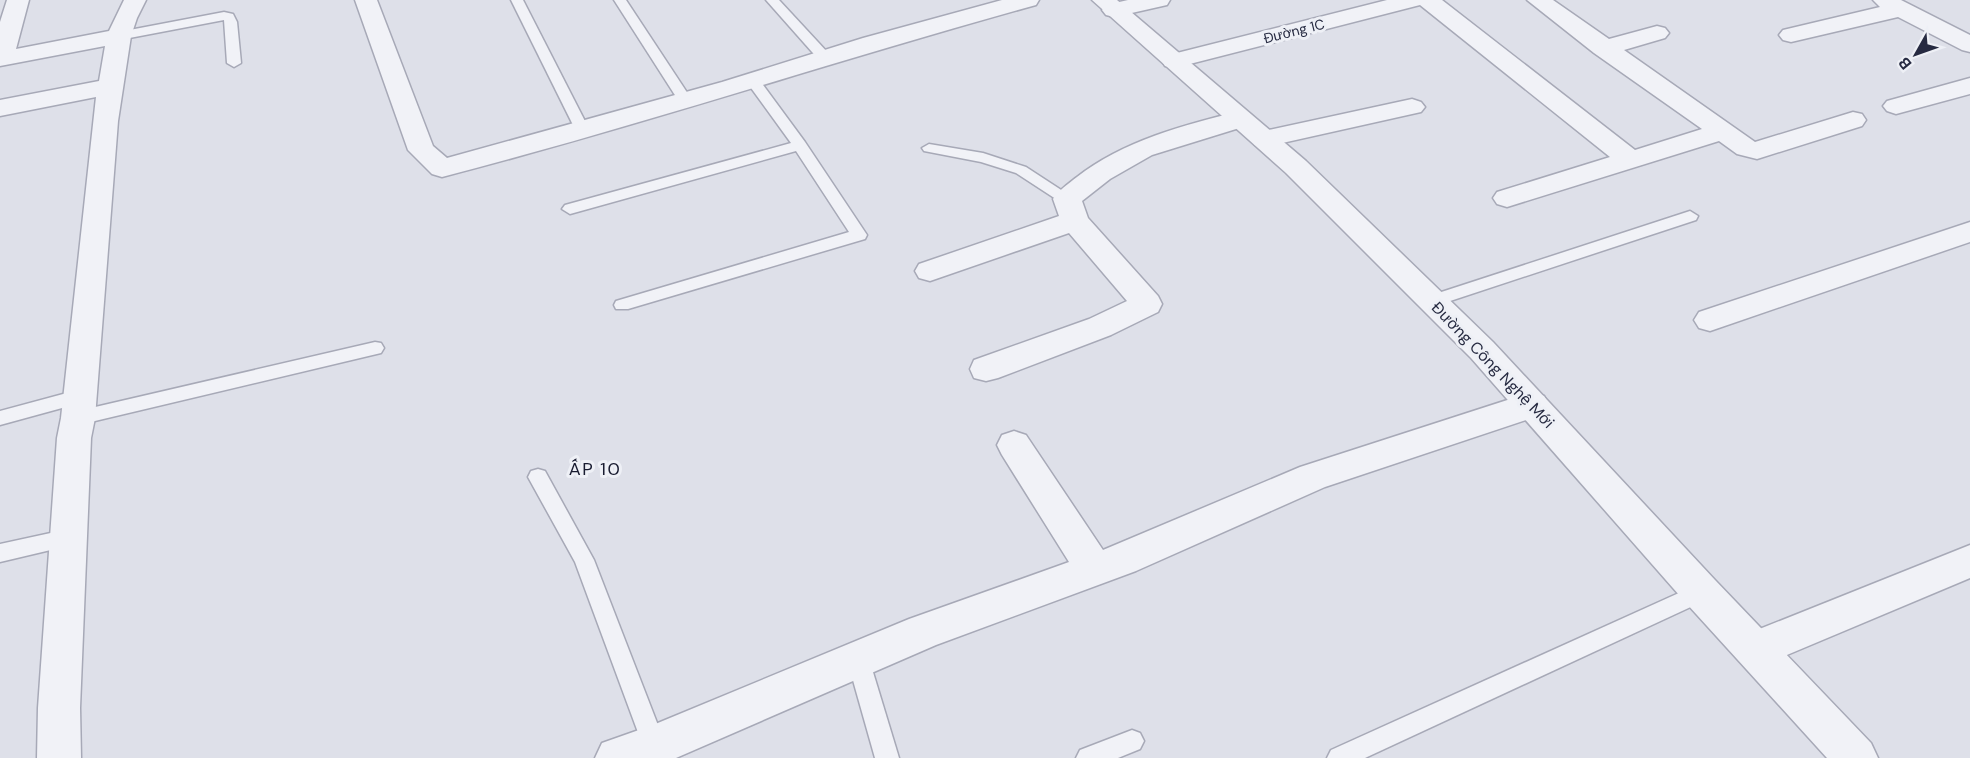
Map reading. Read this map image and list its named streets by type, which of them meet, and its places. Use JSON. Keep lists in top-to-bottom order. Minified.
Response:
{"streets":{"street":["Đường 1C","Đường Công Nghệ Mới"]},"crossings":[["Đường 1C","Đường Công Nghệ Mới"]],"districts":["ẤP 10"],"north":"bottom left"}
